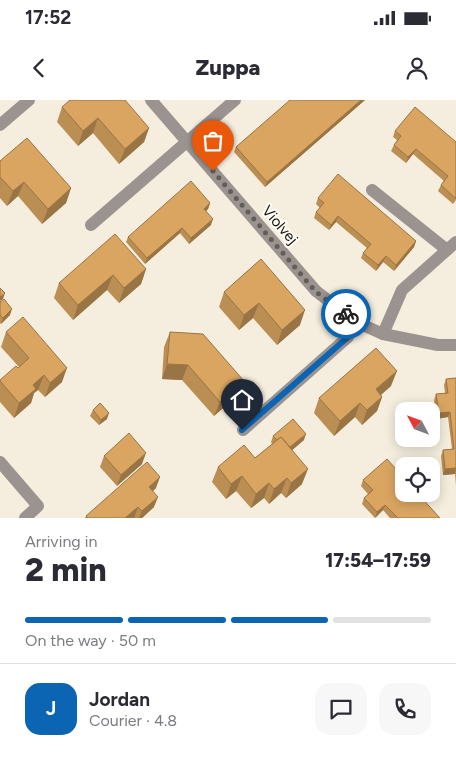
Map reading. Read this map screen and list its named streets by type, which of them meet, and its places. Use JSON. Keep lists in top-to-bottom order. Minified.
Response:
{"streets":{"street":["Violvej"]},"north":"top left","page":{"status":"17:52","header":"Zuppa","heading":["2 min","Arriving in","17:54–17:59"],"panel":["Jordan","Courier · 4.8"],"bar":"On the way · 50 m","round":"J"}}
